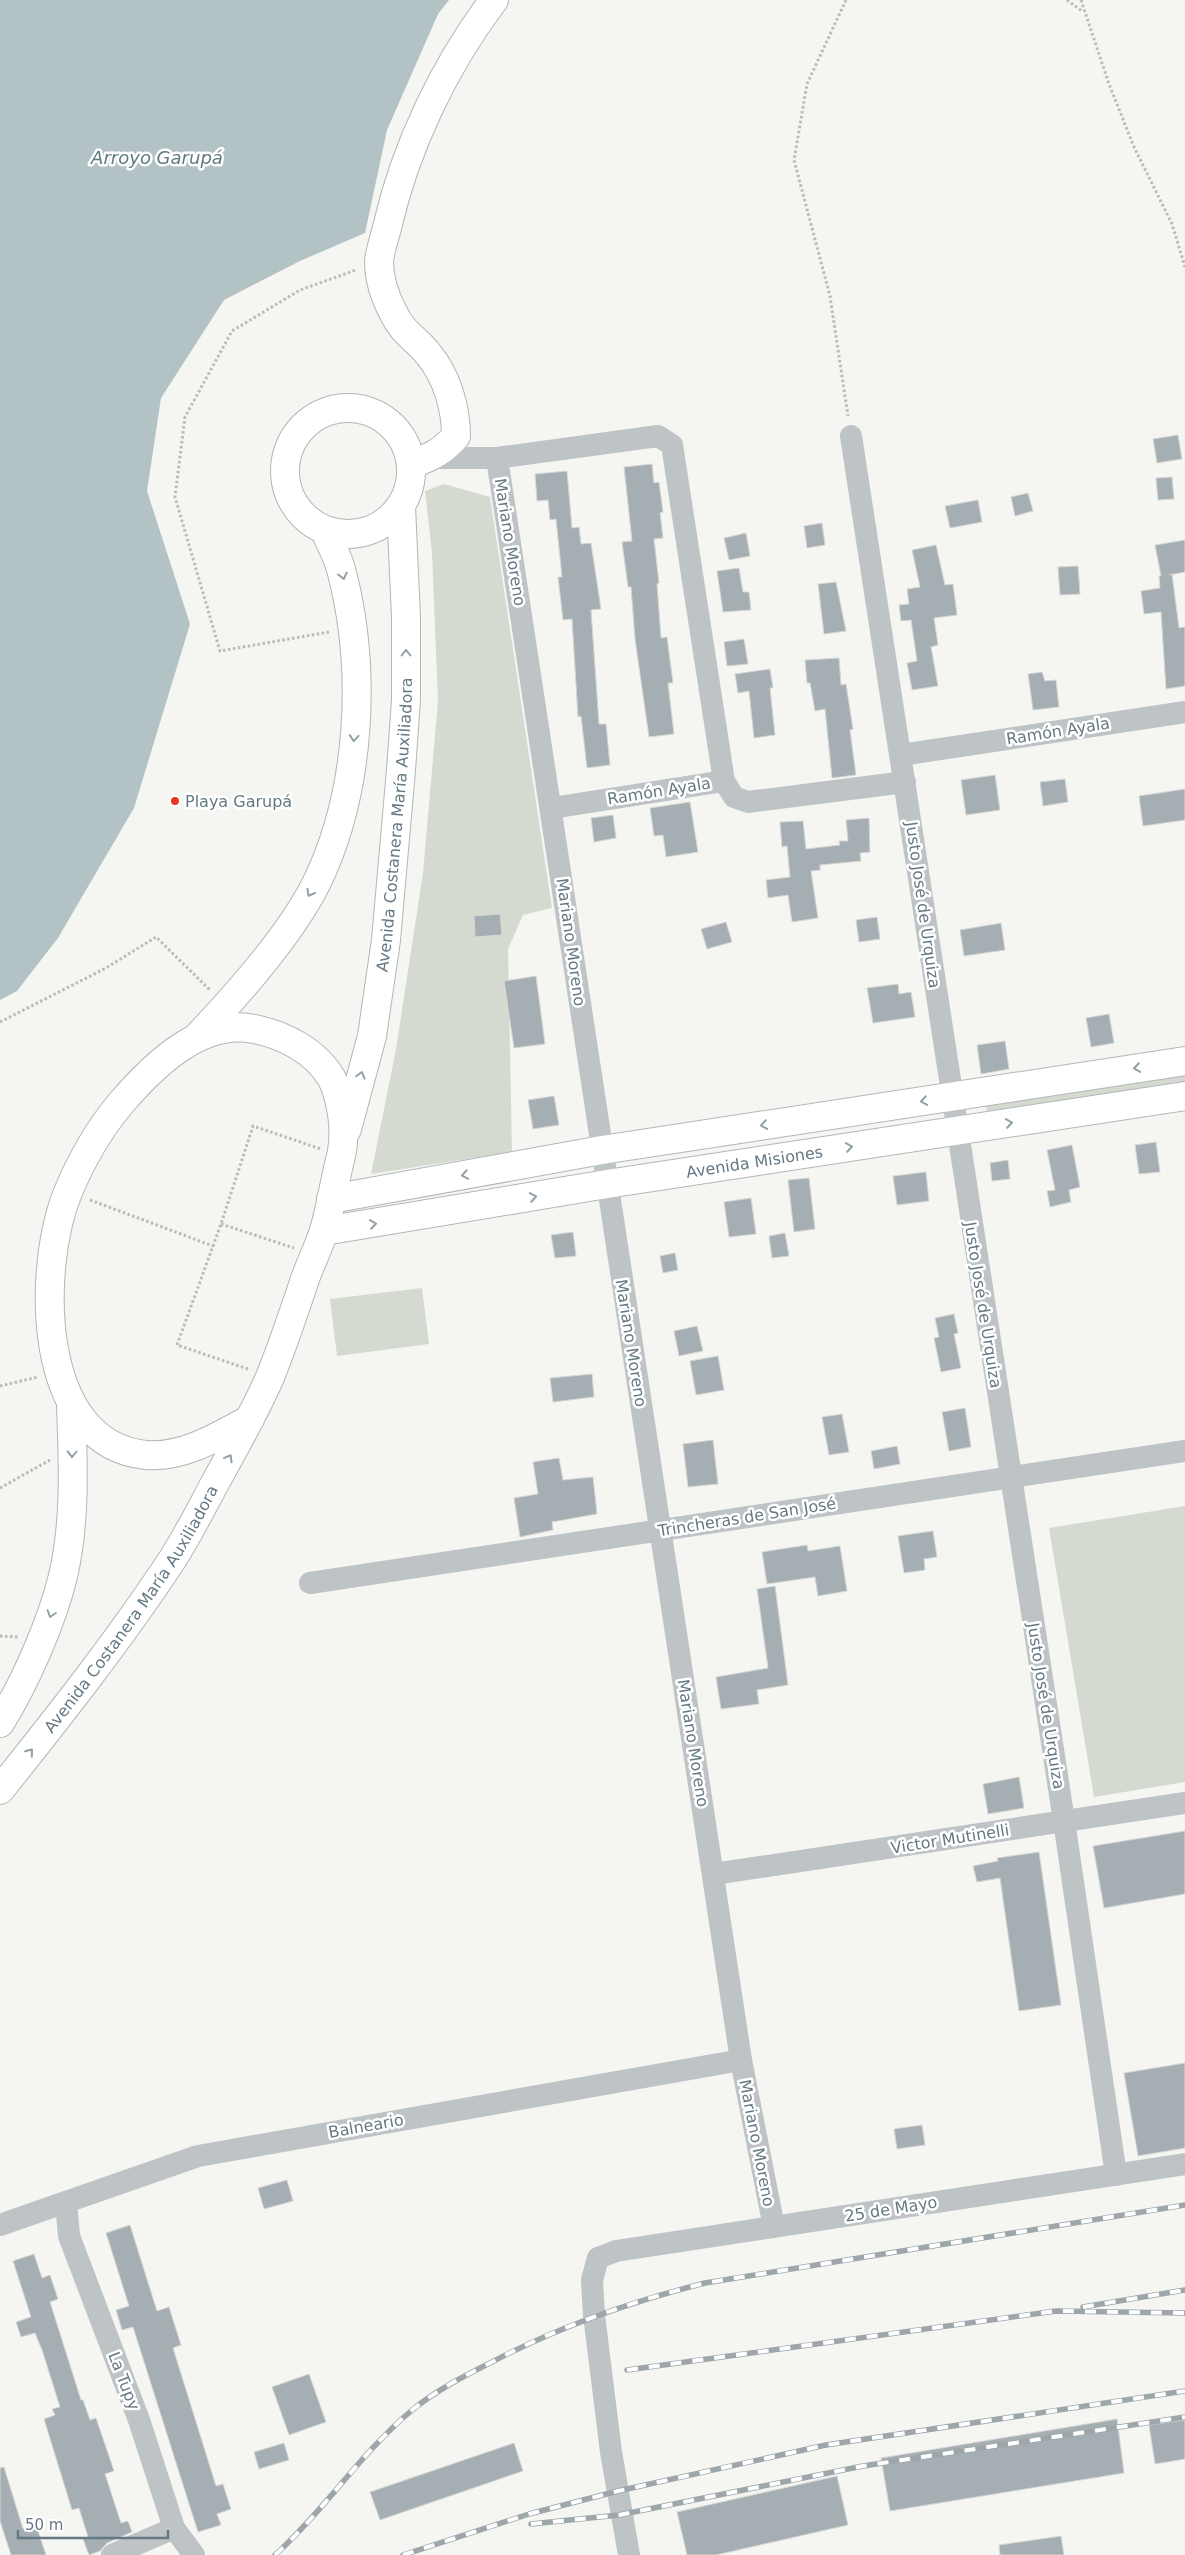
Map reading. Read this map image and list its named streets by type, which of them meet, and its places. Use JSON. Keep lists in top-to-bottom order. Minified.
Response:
{"streets":{"main road":["Avenida Costanera María Auxiliadora","Avenida Misiones"],"street":["Mariano Moreno","Ramón Ayala","Justo José de Urquiza","Trincheras de San José","Victor Mutinelli","Balneario","25 de Mayo","La Tupy"]},"crossings":[["Mariano Moreno","Ramón Ayala"],["Mariano Moreno","Avenida Misiones"],["Mariano Moreno","Trincheras de San José"],["Mariano Moreno","Victor Mutinelli"],["Mariano Moreno","Balneario"],["Mariano Moreno","25 de Mayo"],["Ramón Ayala","Justo José de Urquiza"],["Avenida Costanera María Auxiliadora","Avenida Misiones"],["Justo José de Urquiza","Avenida Misiones"],["Justo José de Urquiza","Trincheras de San José"],["Justo José de Urquiza","Victor Mutinelli"],["Justo José de Urquiza","25 de Mayo"],["Balneario","La Tupy"]],"water":["Arroyo Garupá"],"places":["Playa Garupá"],"scale_bar":"50 m"}
